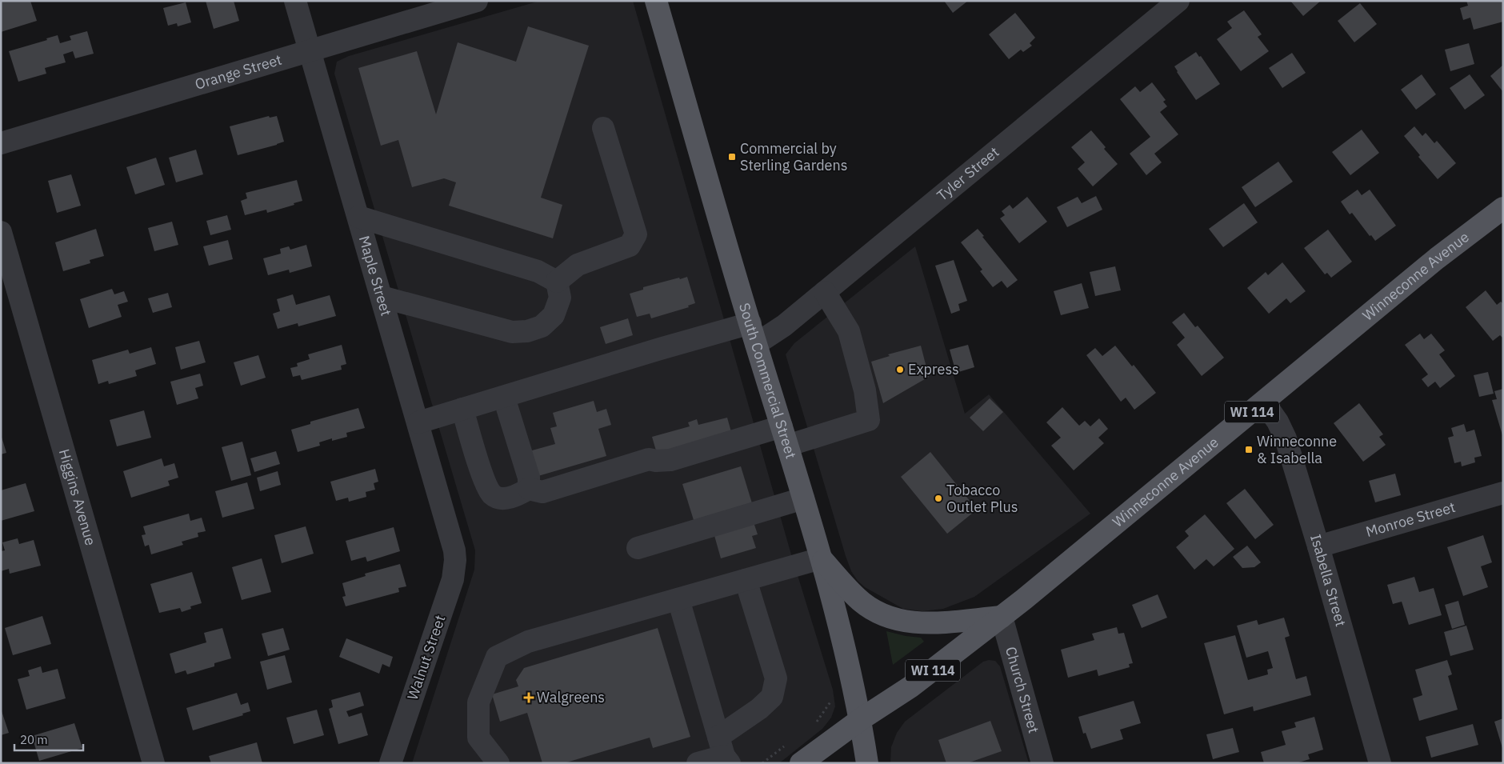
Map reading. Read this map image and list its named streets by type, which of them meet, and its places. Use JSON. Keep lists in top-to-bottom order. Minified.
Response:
{"streets":{"main road":["Winneconne Avenue","South Commercial Street","WI 114"],"street":["Orange Street","Tyler Street","Maple Street","Higgins Avenue","Monroe Street","Isabella Street","Walnut Street","Church Street"]},"crossings":[["Orange Street","Maple Street"],["Tyler Street","Maple Street"],["Tyler Street","South Commercial Street"],["Maple Street","Walnut Street"],["Winneconne Avenue","South Commercial Street"],["Winneconne Avenue","Isabella Street"],["Winneconne Avenue","Church Street"],["Monroe Street","Isabella Street"]],"places":{"transit":["Commercial by Sterling Gardens","Winneconne & Isabella"],"other":["Express","Tobacco Outlet Plus"],"health":["Walgreens"]},"scale_bar":"20 m"}
